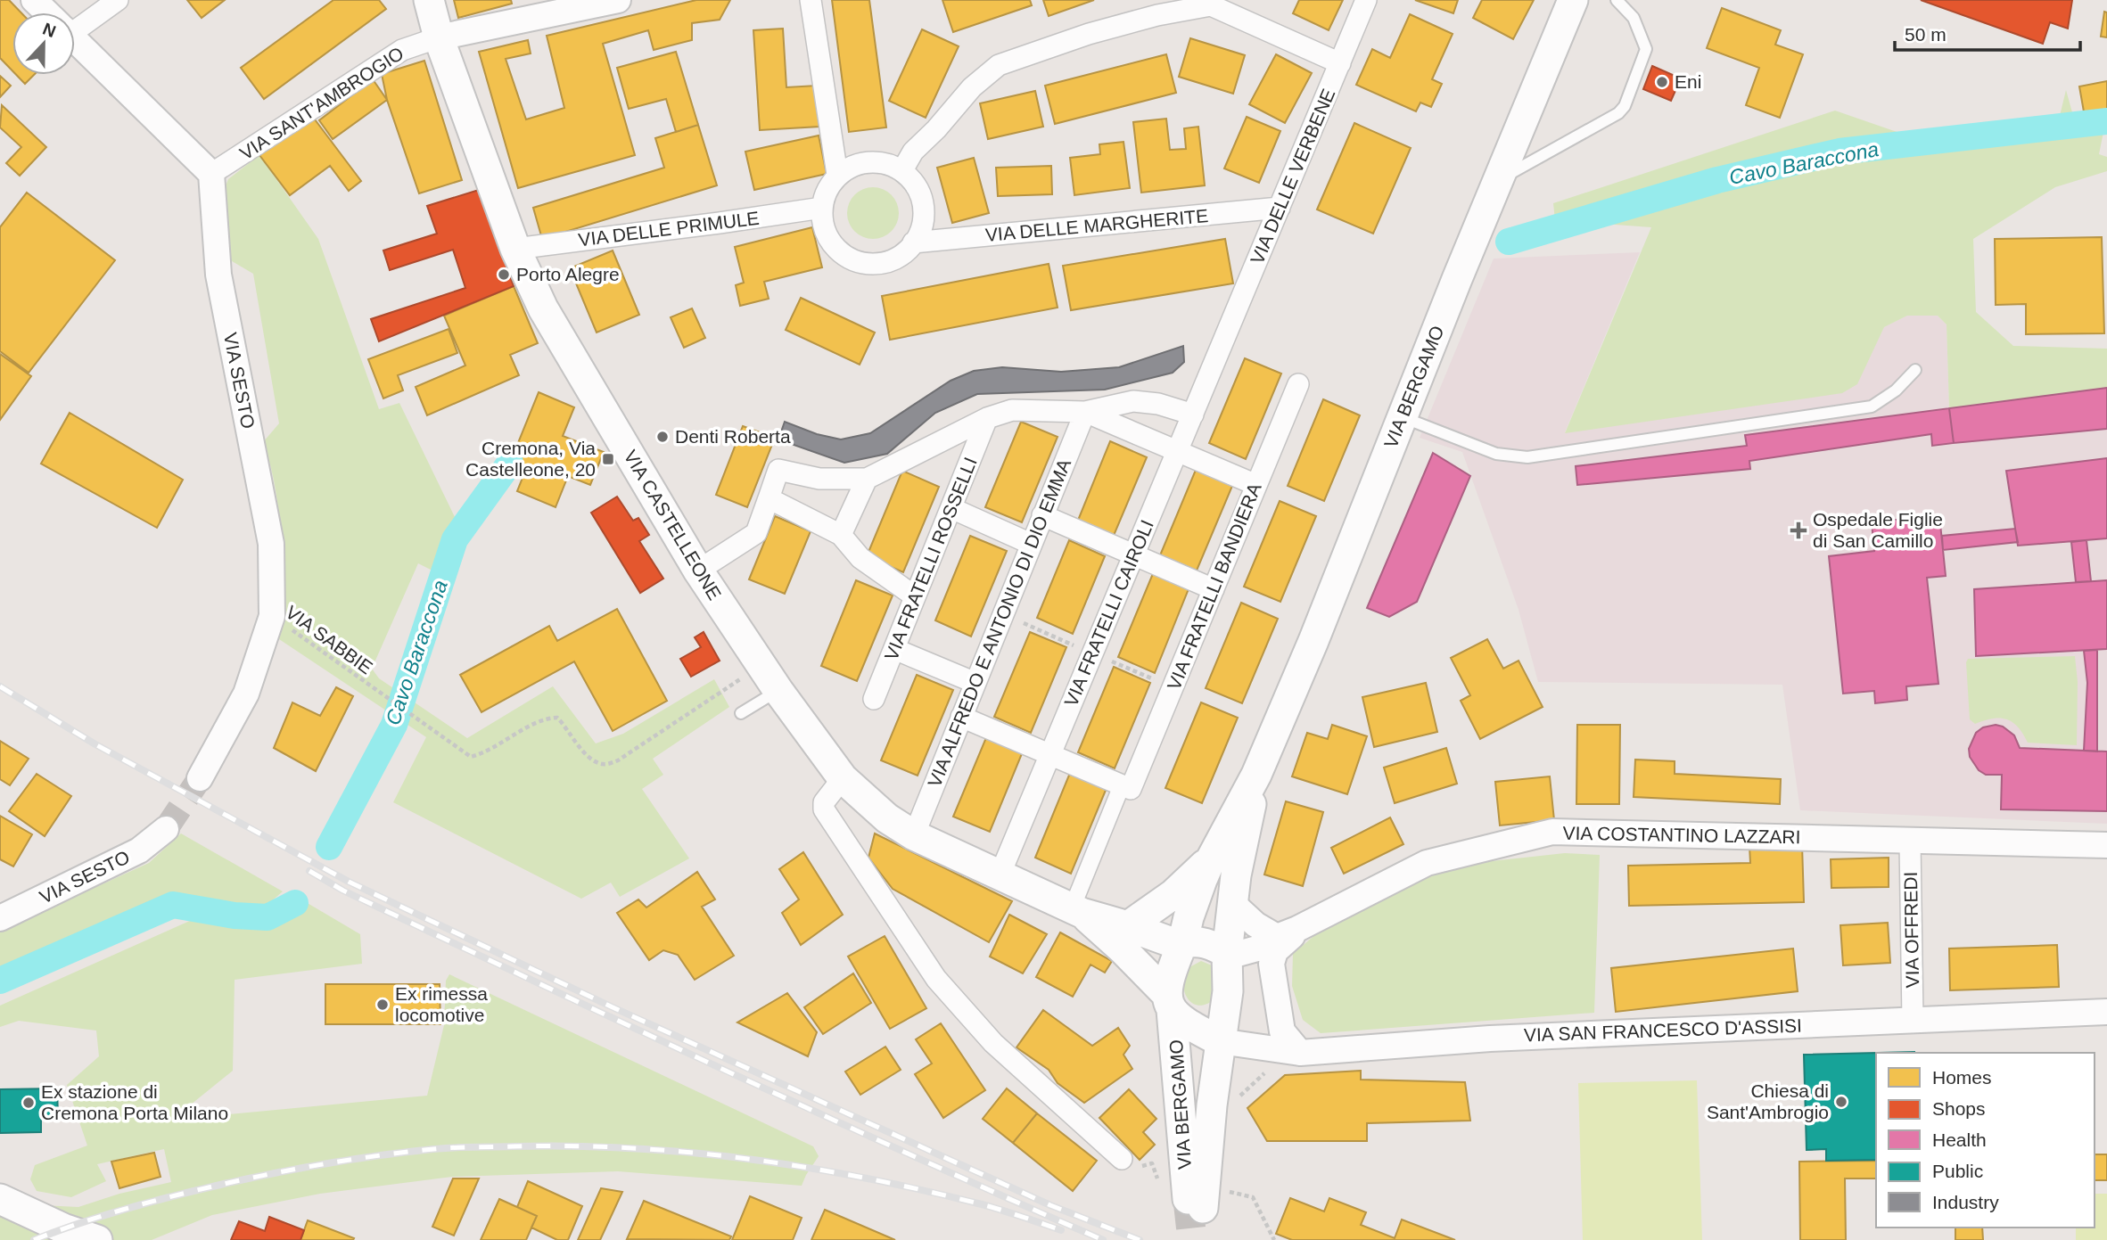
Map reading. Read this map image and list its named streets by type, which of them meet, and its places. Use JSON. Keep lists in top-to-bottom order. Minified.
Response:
{"streets":{"main road":["VIA BERGAMO","VIA CASTELLEONE"],"street":["VIA SANT'AMBROGIO","VIA DELLE VERBENE","VIA DELLE MARGHERITE","VIA DELLE PRIMULE","VIA SESTO","VIA FRATELLI ROSSELLI","VIA FRATELLI BANDIERA","VIA FRATELLI CAIROLI","VIA ALFREDO E ANTONIO DI DIO EMMA","VIA COSTANTINO LAZZARI","VIA OFFREDI","VIA SAN FRANCESCO D'ASSISI"],"path":["VIA SABBIE"]},"crossings":[["VIA SANT'AMBROGIO","VIA SESTO"],["VIA SANT'AMBROGIO","VIA CASTELLEONE"],["VIA DELLE VERBENE","VIA DELLE MARGHERITE"],["VIA DELLE VERBENE","VIA FRATELLI CAIROLI"],["VIA DELLE MARGHERITE","VIA DELLE PRIMULE"],["VIA DELLE PRIMULE","VIA CASTELLEONE"],["VIA SESTO","VIA SABBIE"],["VIA BERGAMO","VIA CASTELLEONE"],["VIA BERGAMO","VIA COSTANTINO LAZZARI"],["VIA BERGAMO","VIA SAN FRANCESCO D'ASSISI"],["VIA CASTELLEONE","VIA FRATELLI CAIROLI"],["VIA CASTELLEONE","VIA ALFREDO E ANTONIO DI DIO EMMA"],["VIA CASTELLEONE","VIA COSTANTINO LAZZARI"],["VIA CASTELLEONE","VIA SAN FRANCESCO D'ASSISI"],["VIA COSTANTINO LAZZARI","VIA OFFREDI"],["VIA OFFREDI","VIA SAN FRANCESCO D'ASSISI"]],"water":["Cavo Baraccona"],"places":{"other":["Eni","Porto Alegre","Denti Roberta","Ex rimessa locomotive","Chiesa di Sant'Ambrogio","Ex stazione di Cremona Porta Milano"],"transit":["Cremona, Via Castelleone, 20"],"health":["Ospedale Figlie di San Camillo"]},"legend":["Homes","Shops","Health","Public","Industry"],"scale_bar":"50 m","north":"top"}
